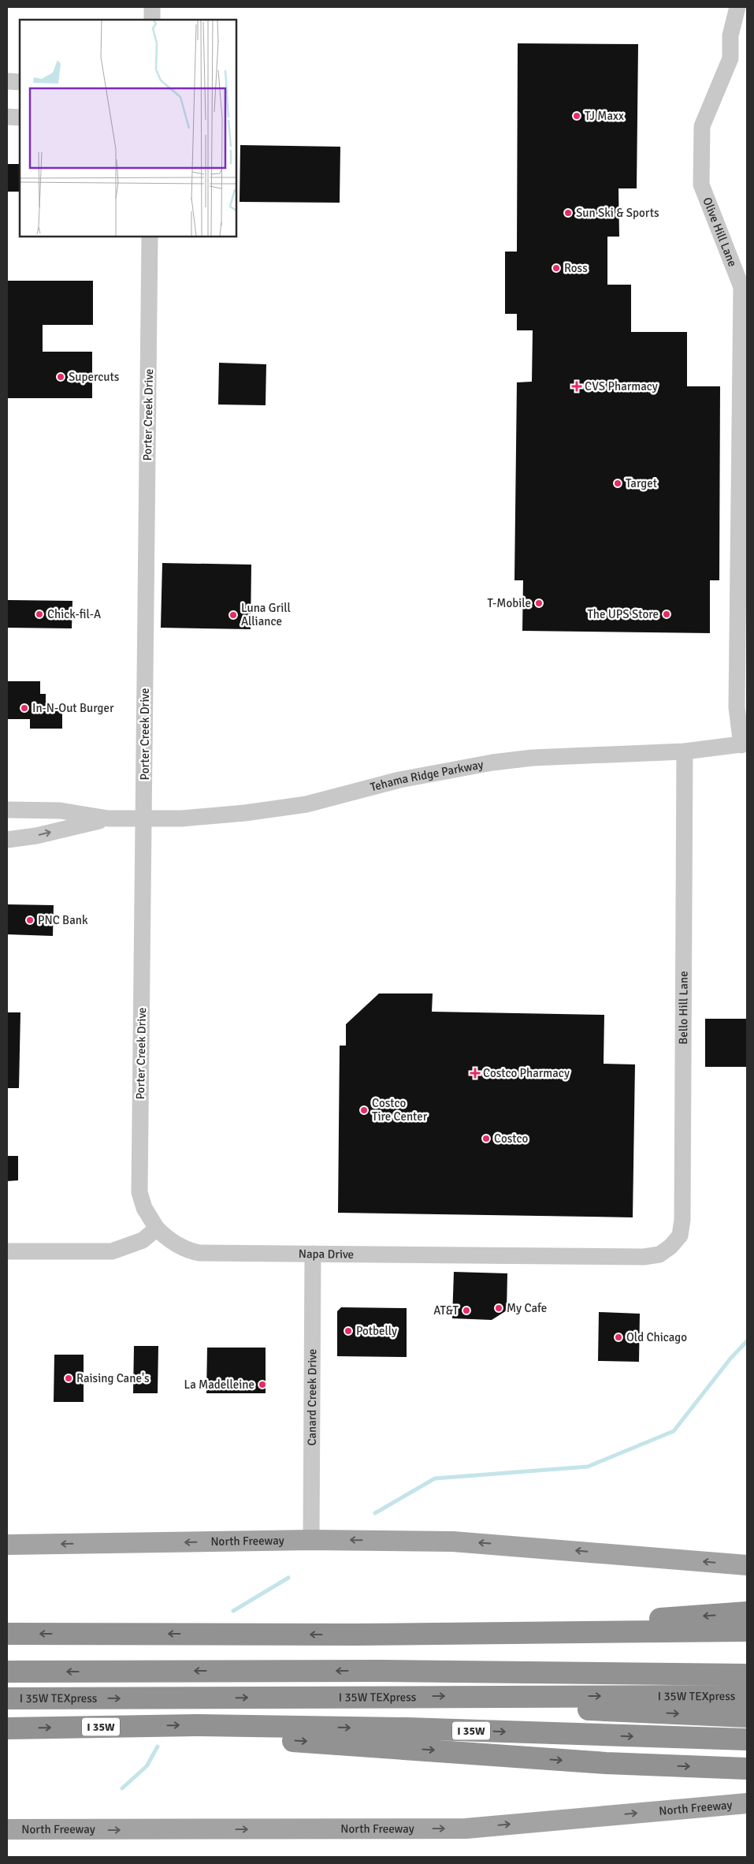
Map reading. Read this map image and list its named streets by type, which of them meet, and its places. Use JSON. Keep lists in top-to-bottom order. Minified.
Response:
{"streets":{"highway":["I 35W TEXpress","I 35W"],"main road":["North Freeway"],"street":["Olive Hill Lane","Porter Creek Drive","Tehama Ridge Parkway","Bello Hill Lane","Napa Drive","Canard Creek Drive"]},"crossings":[["Olive Hill Lane","Tehama Ridge Parkway"],["Porter Creek Drive","Tehama Ridge Parkway"],["Porter Creek Drive","Napa Drive"],["Tehama Ridge Parkway","Bello Hill Lane"],["Bello Hill Lane","Napa Drive"],["Napa Drive","Canard Creek Drive"],["Canard Creek Drive","North Freeway"]],"places":{"other":["TJ Maxx","Sun Ski & Sports","Ross","Supercuts","Target","T-Mobile","Chick-fil-A","The UPS Store","Luna Grill Alliance","In-N-Out Burger","PNC Bank","Costco Tire Center","Costco","My Cafe","AT&T","Potbelly","Old Chicago","Raising Cane's","La Madelleine"],"health":["CVS Pharmacy","Costco Pharmacy"]}}
